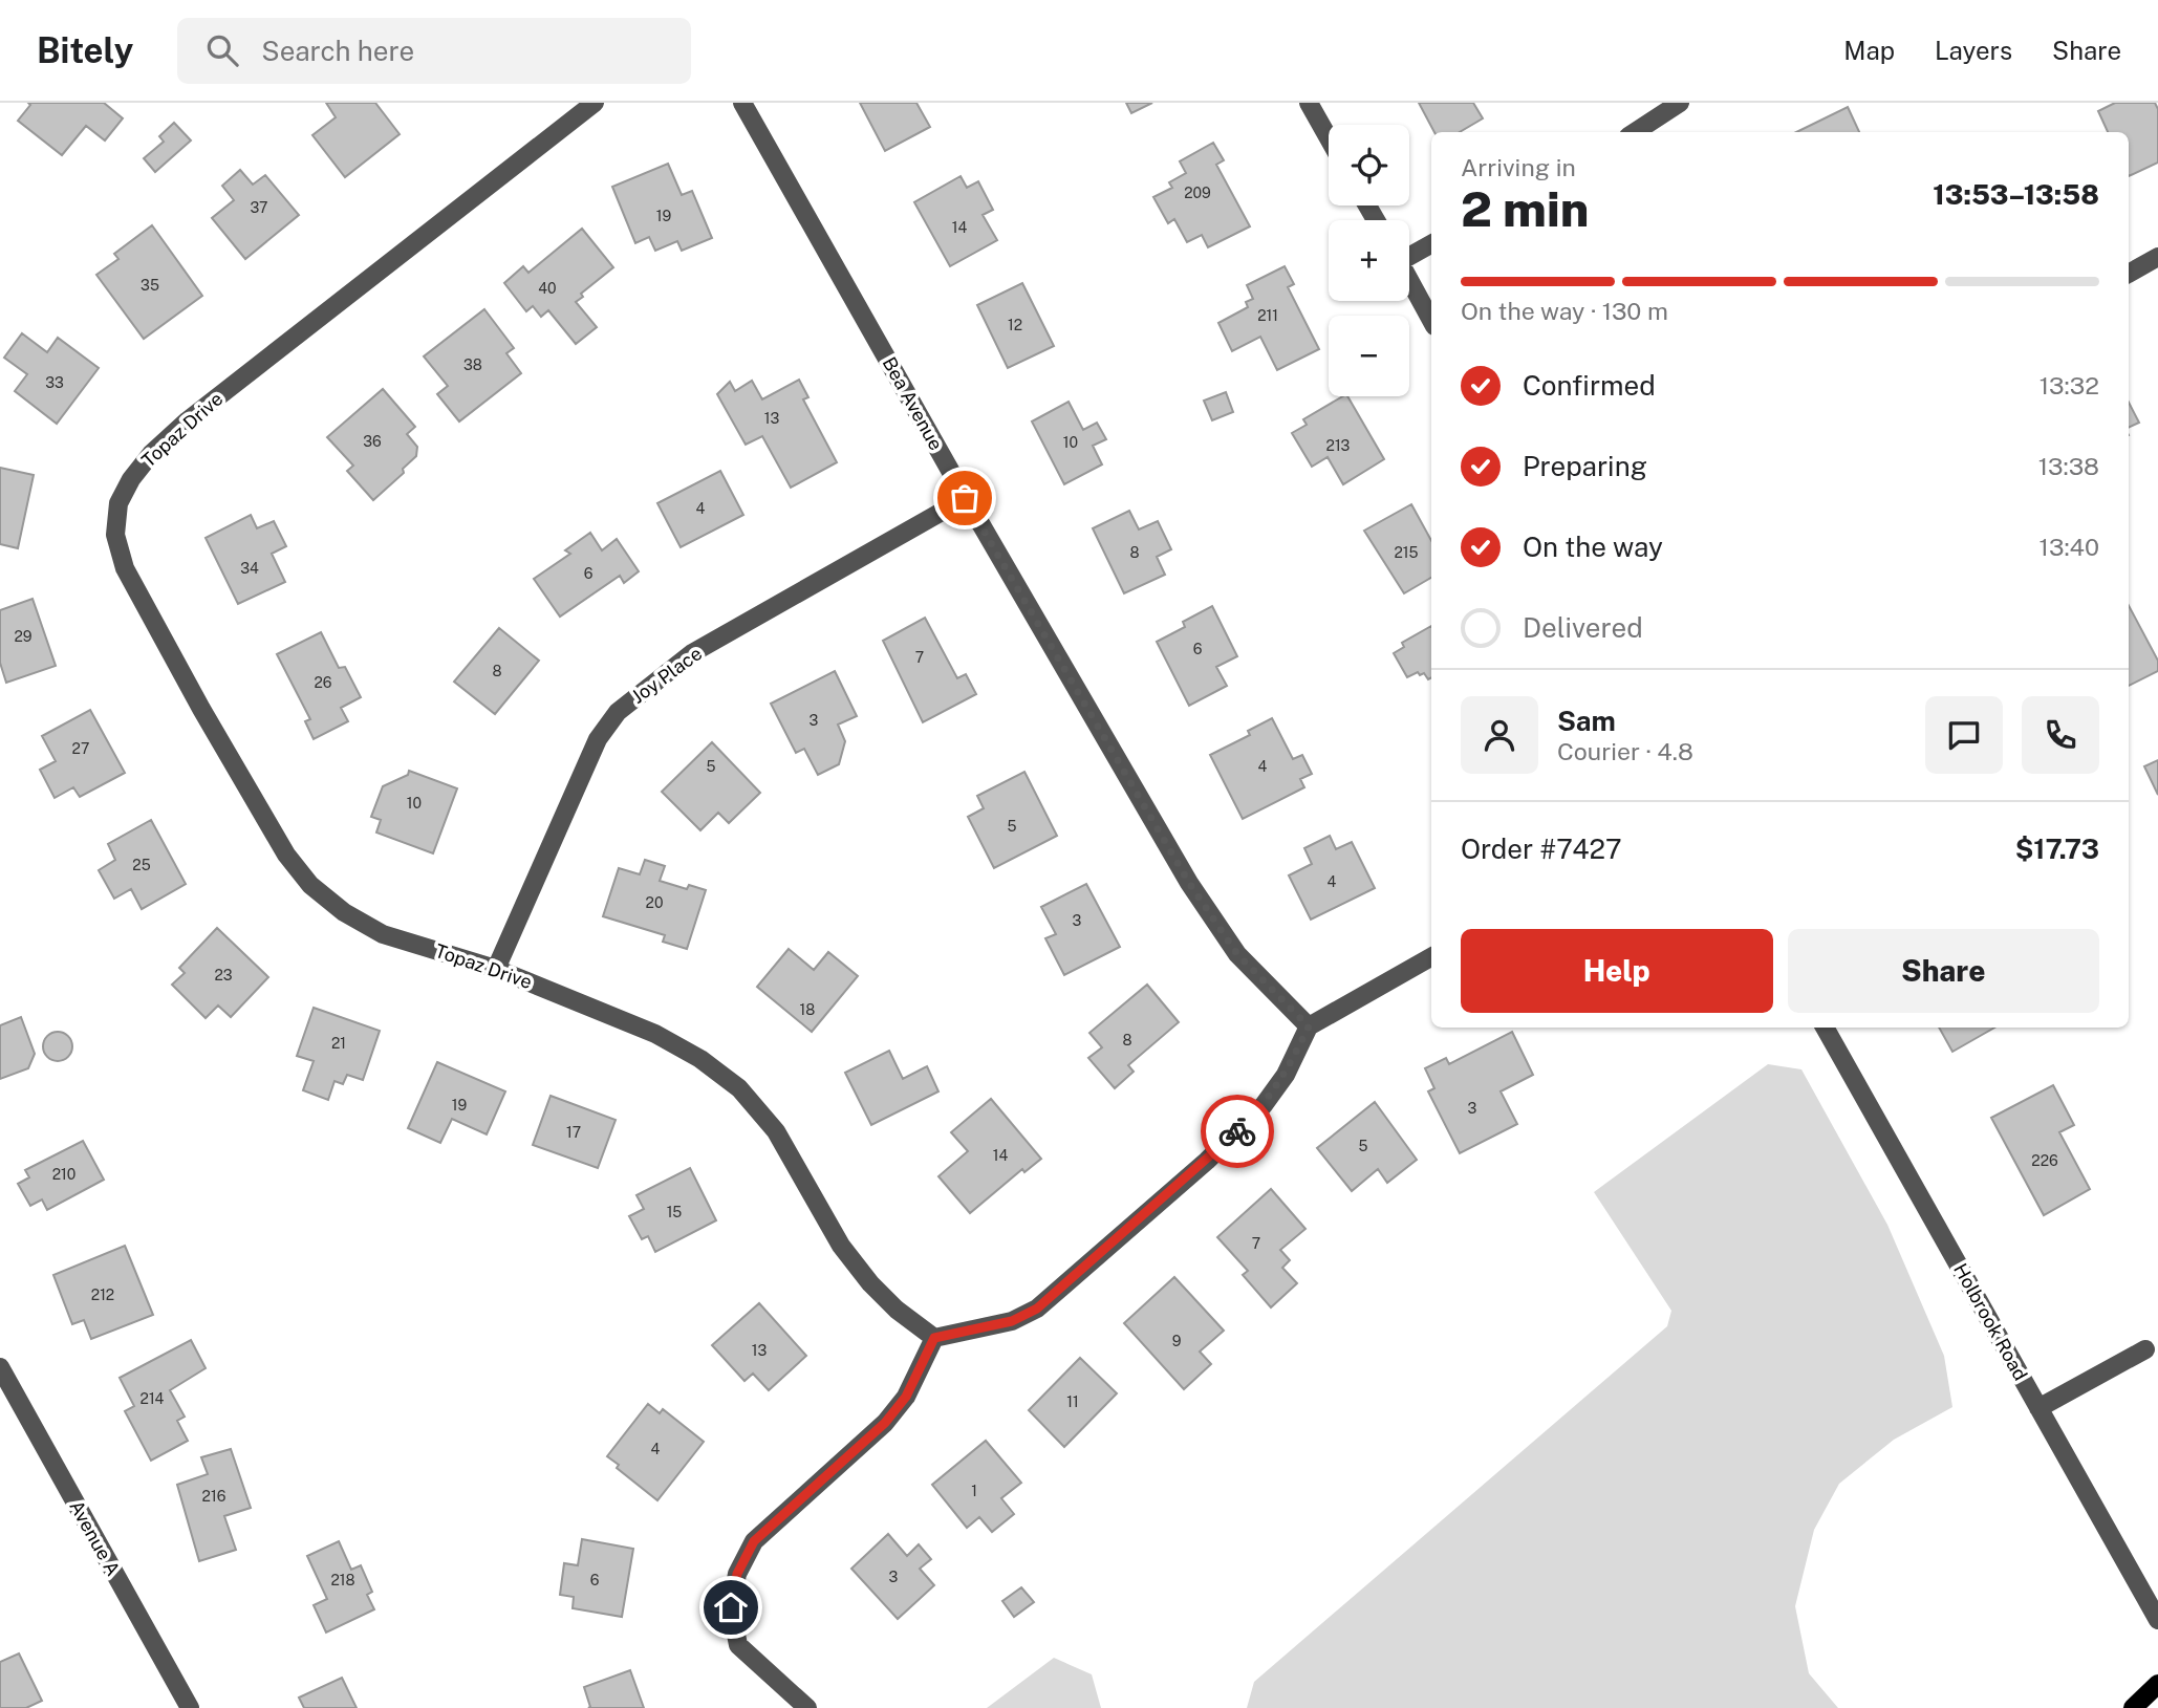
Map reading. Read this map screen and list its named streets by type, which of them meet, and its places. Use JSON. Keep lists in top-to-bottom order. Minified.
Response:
{"streets":{"street":["Bea Avenue","Topaz Drive","Joy Place","Holbrook Road","Avenue A"]},"crossings":[["Bea Avenue","Joy Place"],["Topaz Drive","Joy Place"]],"house_numbers":["209","37","19","14","35","40","211","12","38","33","13","36","10","213","4","8","215","34","6","29","6","7","8","26","3","27","5","4","10","5","25","4","20","3","23","18","8","21","19","3","17","5","14","226","210","15","7","212","9","13","214","11","4","1","216","3","218","6"],"page":{"header":"Bitely","search":"Search here","nav":["Map","Layers","Share"],"map_buttons":["+","−"],"heading":["2 min","Arriving in","13:53–13:58"],"panel":["Sam","Courier · 4.8","Order #7427","$17.73"],"bar":"On the way · 130 m","list":[["Confirmed","13:32"],["Preparing","13:38"],["On the way","13:40"],"Delivered"],"buttons":["Help","Share"]}}
